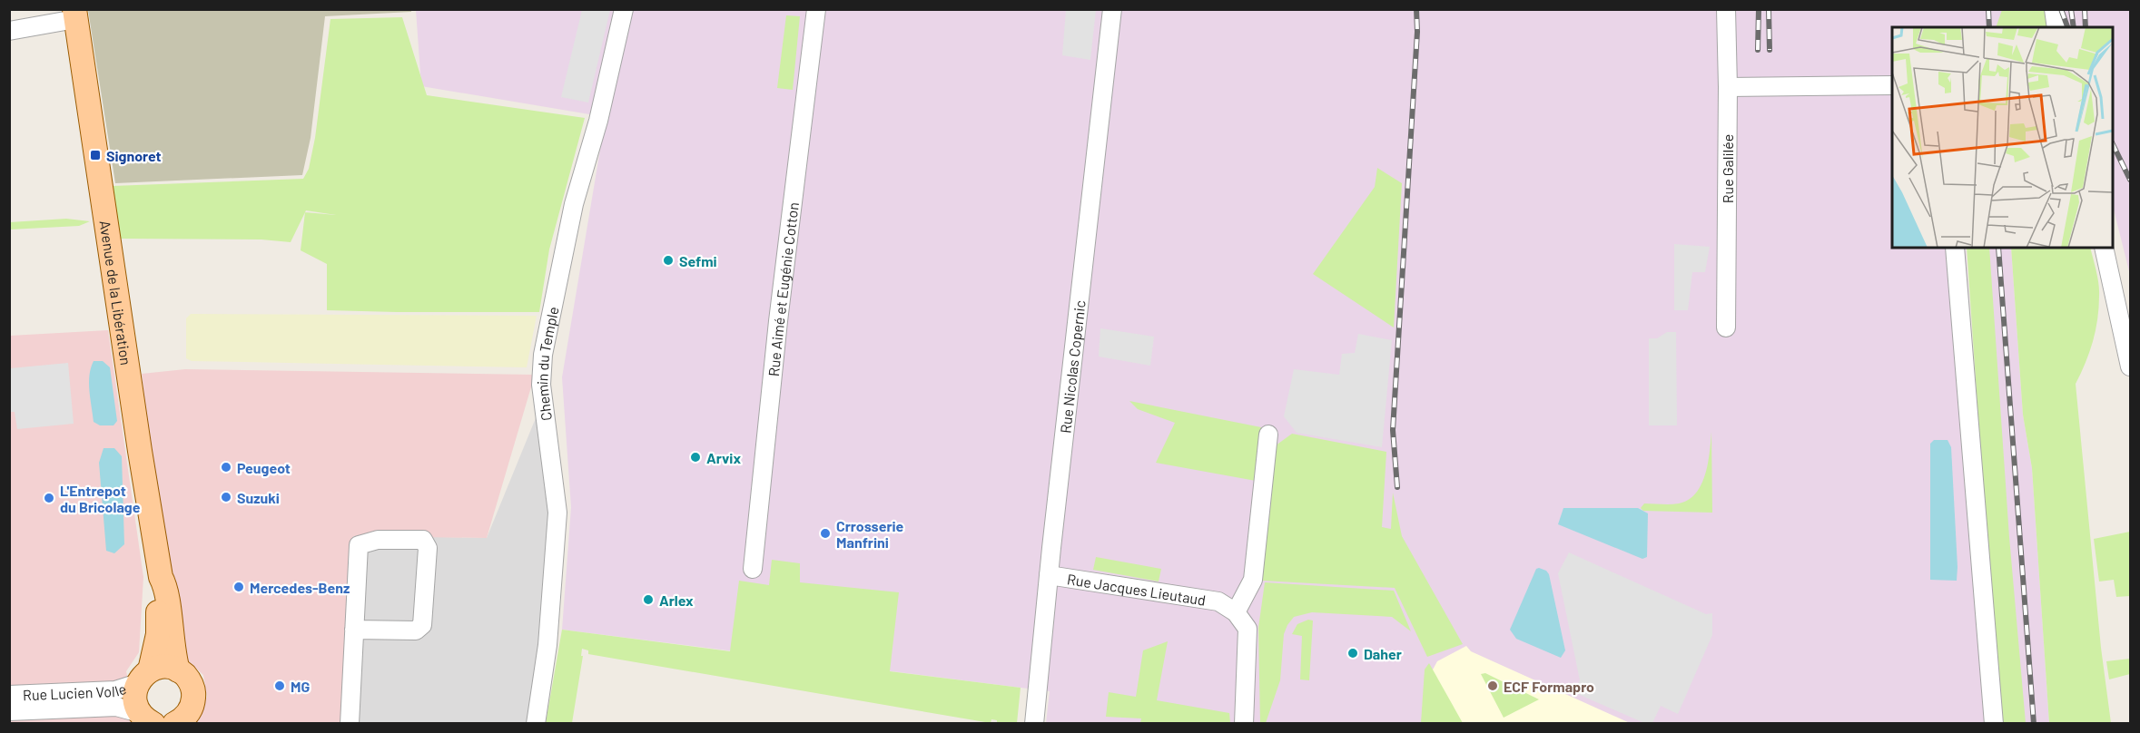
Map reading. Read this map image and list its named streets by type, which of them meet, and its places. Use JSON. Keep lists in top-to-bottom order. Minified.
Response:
{"streets":{"main road":["Avenue de la Libération"],"street":["Rue Galilée","Rue Aimé et Eugénie Cotton","Chemin du Temple","Rue Nicolas Copernic","Rue Jacques Lieutaud","Rue Lucien Volle"]},"crossings":[["Avenue de la Libération","Rue Lucien Volle"],["Rue Nicolas Copernic","Rue Jacques Lieutaud"]],"places":{"transit":["Signoret"],"other":["Sefmi","Arvix","Peugeot","Suzuki","L'Entrepot du Bricolage","Crrosserie Manfrini","Mercedes-Benz","Arlex","Daher","MG","ECF Formapro"]}}
